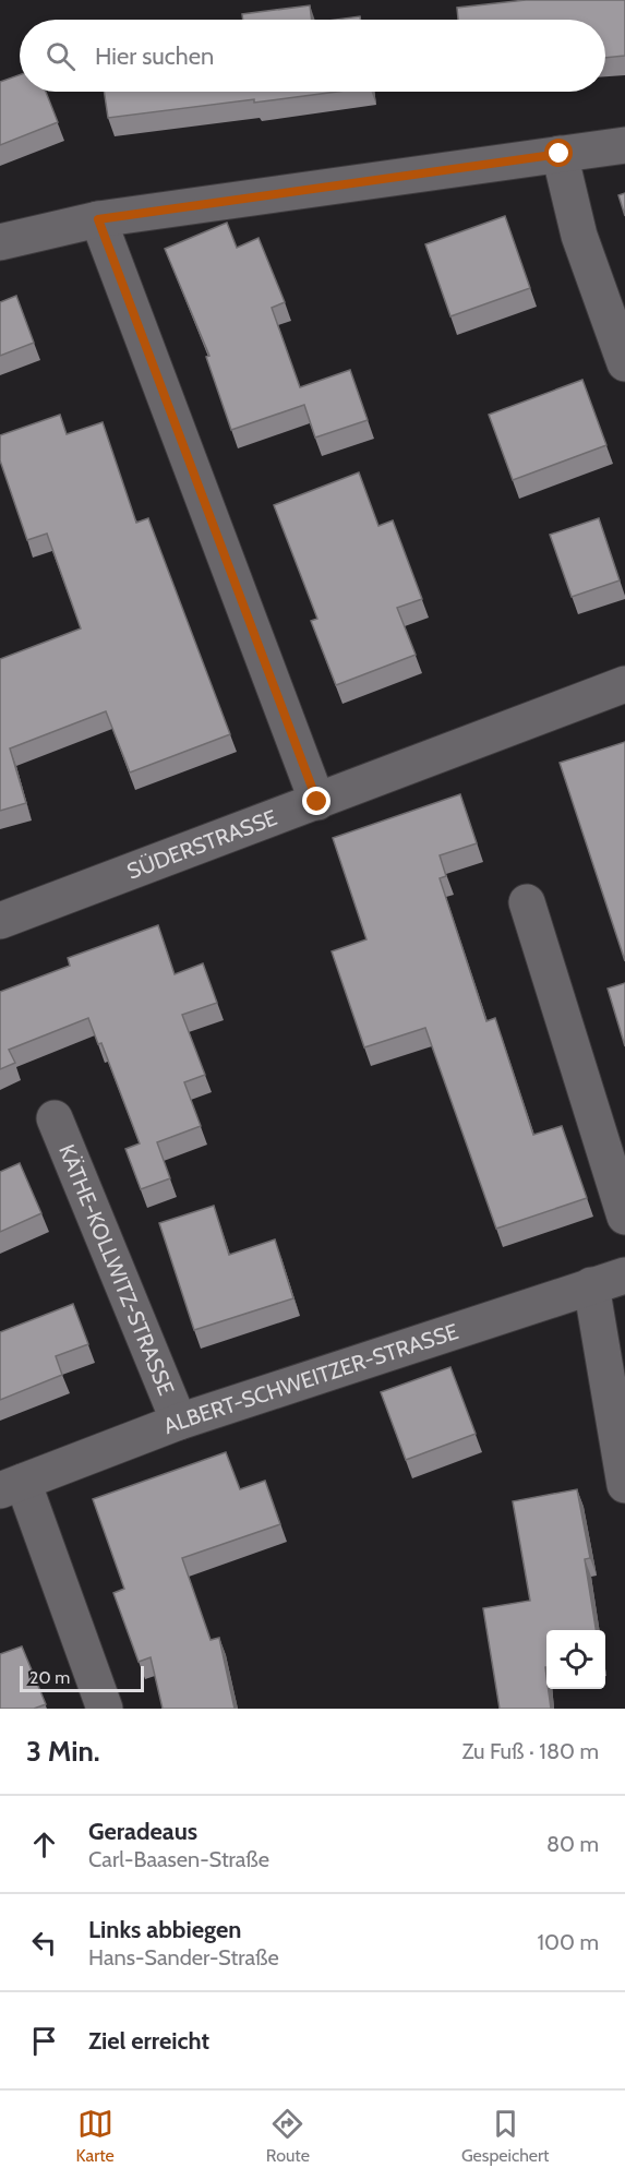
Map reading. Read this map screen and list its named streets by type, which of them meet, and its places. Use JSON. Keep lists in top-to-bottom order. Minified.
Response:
{"streets":{"street":["SÜDERSTRASSE","KÄTHE-KOLLWITZ-STRASSE","ALBERT-SCHWEITZER-STRASSE"]},"crossings":[["KÄTHE-KOLLWITZ-STRASSE","ALBERT-SCHWEITZER-STRASSE"]],"scale_bar":"20 m","page":{"search":"Hier suchen","scale":"20 m","heading":["3 Min.","Zu Fuß · 180 m"],"list":[["Geradeaus","Carl-Baasen-Straße","80 m"],["Links abbiegen","Hans-Sander-Straße","100 m"],"Ziel erreicht"],"nav":["Karte","Route","Gespeichert"]}}
